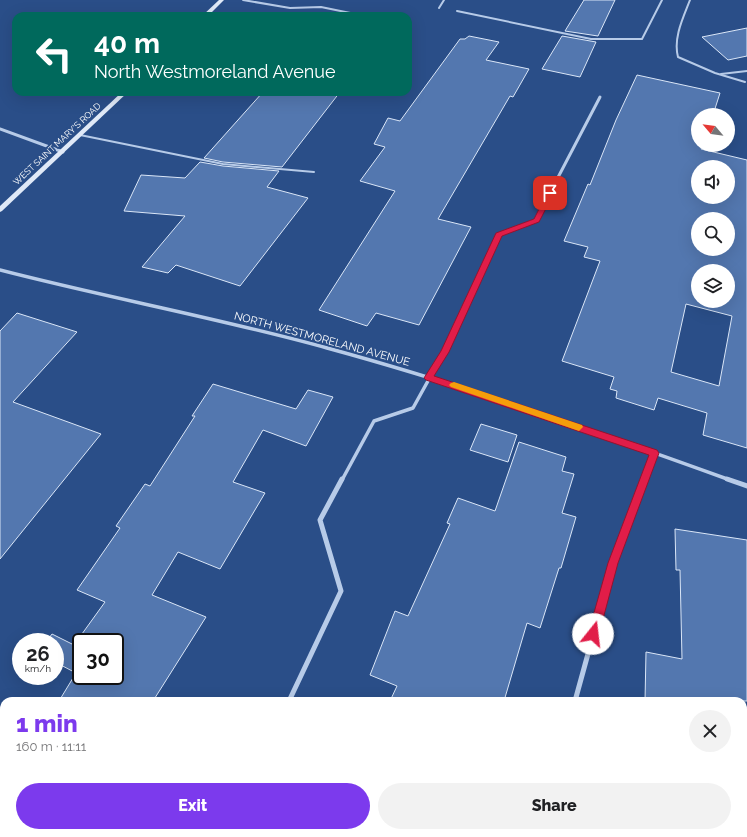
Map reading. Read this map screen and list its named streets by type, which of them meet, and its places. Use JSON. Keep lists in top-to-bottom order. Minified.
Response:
{"streets":{"main road":["WEST SAINT MARY'S ROAD"],"street":["NORTH WESTMORELAND AVENUE"]},"north":"top left","page":{"turn":["40 m","North Westmoreland Avenue"],"speed":"26 km/h","limit":"30","heading":["1 min","160 m · 11:11"],"buttons":["Exit","Share"]}}
